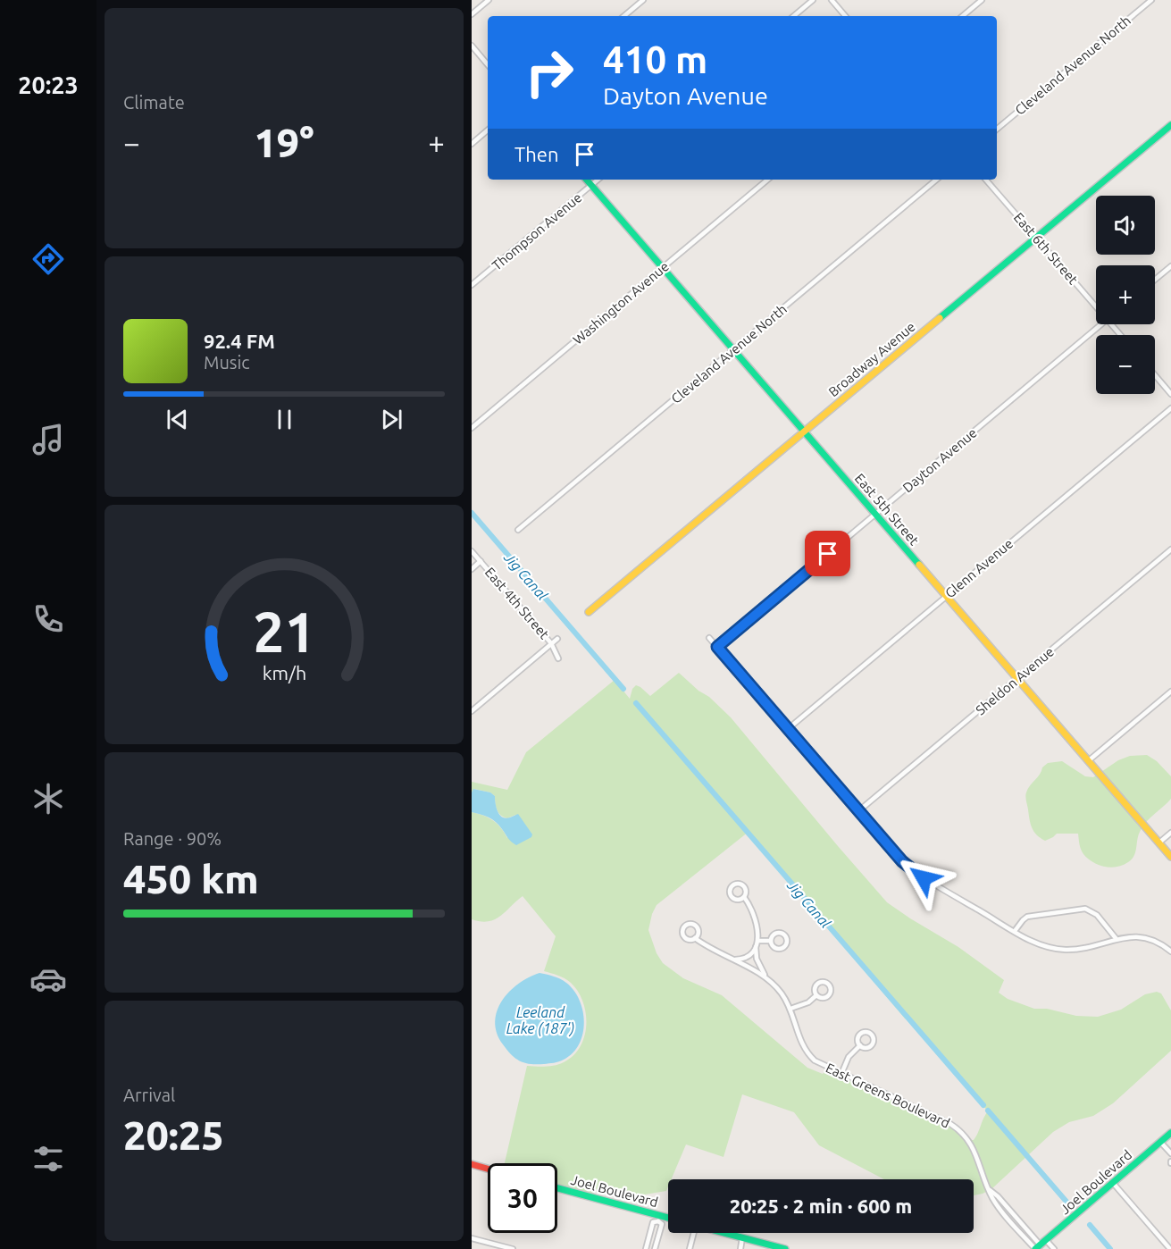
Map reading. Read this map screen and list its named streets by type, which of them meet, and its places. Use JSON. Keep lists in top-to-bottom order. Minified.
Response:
{"streets":{"street":["Cleveland Avenue North","Thompson Avenue","East 6th Street","Washington Avenue","Broadway Avenue","Dayton Avenue","East 5th Street","Glenn Avenue","East 4th Street","Sheldon Avenue","East Greens Boulevard","Joel Boulevard"]},"crossings":[["Cleveland Avenue North","East 5th Street"],["Thompson Avenue","East 5th Street"],["East 6th Street","Broadway Avenue"],["Washington Avenue","East 5th Street"],["Broadway Avenue","East 5th Street"],["Dayton Avenue","East 5th Street"],["East 5th Street","Glenn Avenue"],["East 5th Street","Sheldon Avenue"],["East Greens Boulevard","Joel Boulevard"]],"water":["Jig Canal","Leeland Lake (187')"],"page":{"tabs":"20:23","tile":["Climate",["Range · 90%","450 km"],["Arrival","20:25"]],"turn":["410 m","Dayton Avenue"],"heat":["−","19°","+"],"then":"Then","map_buttons":["+","−"],"song":["92.4 FM","Music"],"limit":"30","trip":"20:25 · 2 min · 600 m","gauge":["21","km/h"]}}
